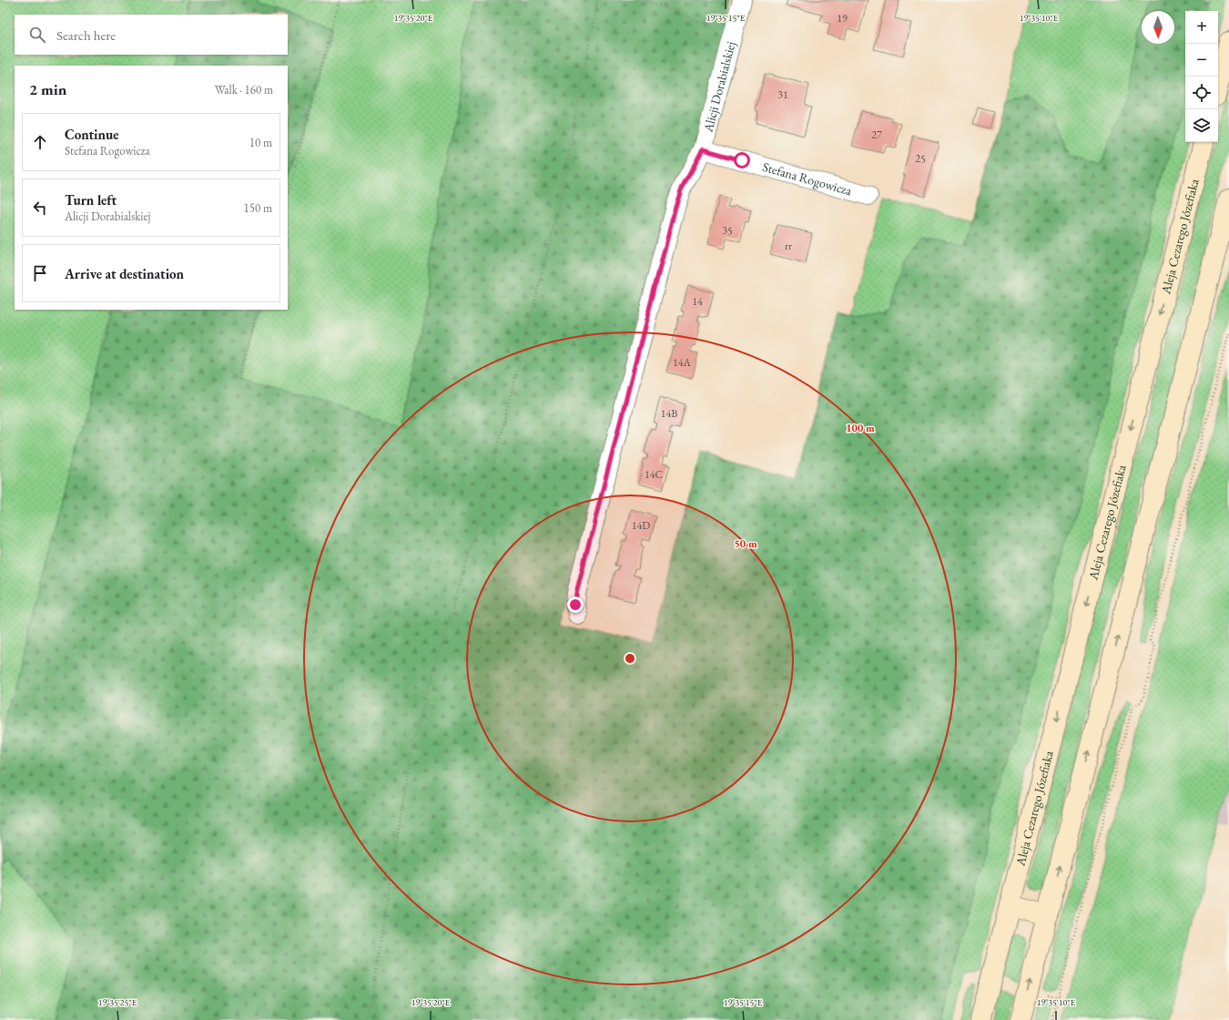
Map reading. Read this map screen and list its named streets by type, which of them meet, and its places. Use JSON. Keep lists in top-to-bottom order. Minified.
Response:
{"streets":{"street":["Alicji Dorabialskiej","Stefana Rogowicza","Aleja Cezarego Józefiaka"]},"crossings":[["Alicji Dorabialskiej","Stefana Rogowicza"]],"house_numbers":["19","31","27","25","35","rr","14","14A","14B","14C","14D"],"north":"bottom","page":{"map_buttons":["+","−"],"search":"Search here","heading":["2 min","Walk · 160 m"],"list":[["Continue","Stefana Rogowicza","10 m"],["Turn left","Alicji Dorabialskiej","150 m"],"Arrive at destination"]},"coordinates":["19°35'20\"E","19°35'15\"E","19°35'10\"E","19°35'25\"E"],"rings":["100 m","50 m"]}
